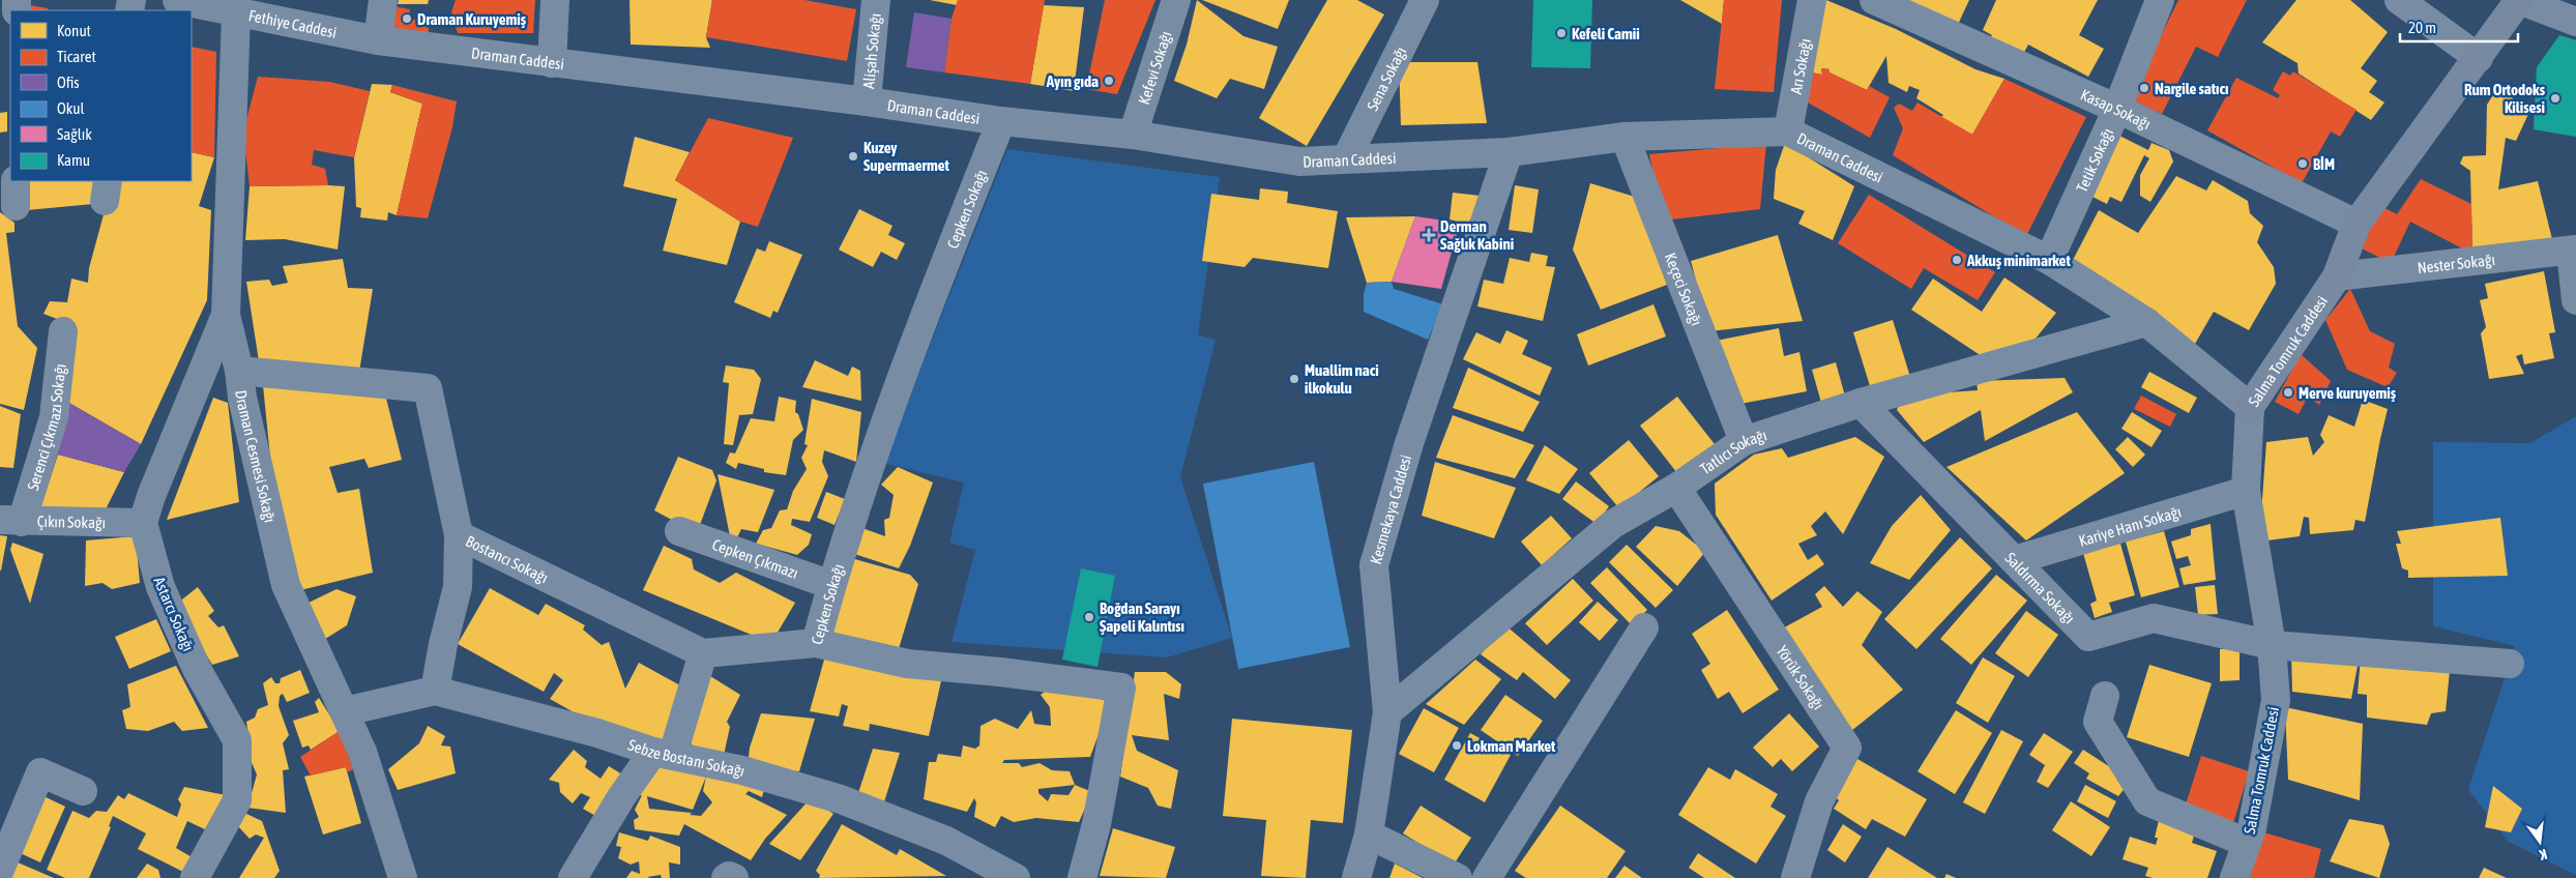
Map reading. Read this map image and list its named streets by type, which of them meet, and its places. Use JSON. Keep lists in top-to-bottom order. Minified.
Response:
{"streets":{"main road":["Salma Tomruk Caddesi"],"street":["Fethiye Caddesi","Alişah Sokağı","Draman Caddesi","Arı Sokağı","Kefevi Sokağı","Sena Sokağı","Kasap Sokağı","Tetik Sokağı","Cepken Sokağı","Nester Sokağı","Keçeci Sokağı","Serenci Çıkmazı Sokağı","Tatlıcı Sokağı","Draman Cesmesi Sokağı","Kesmekaya Caddesi","Çıkın Sokağı","Kariye Hanı Sokağı","Cepken Çıkmazı","Bostancı Sokağı","Saldırma Sokağı","Astarcı Sokağı","Yörük Sokağı","Sebze Bostanı Sokağı"]},"crossings":[["Fethiye Caddesi","Draman Caddesi"],["Fethiye Caddesi","Draman Cesmesi Sokağı"],["Alişah Sokağı","Draman Caddesi"],["Draman Caddesi","Arı Sokağı"],["Draman Caddesi","Kefevi Sokağı"],["Draman Caddesi","Sena Sokağı"],["Draman Caddesi","Tetik Sokağı"],["Draman Caddesi","Cepken Sokağı"],["Draman Caddesi","Keçeci Sokağı"],["Draman Caddesi","Salma Tomruk Caddesi"],["Draman Caddesi","Tatlıcı Sokağı"],["Draman Caddesi","Kesmekaya Caddesi"],["Kasap Sokağı","Tetik Sokağı"],["Kasap Sokağı","Salma Tomruk Caddesi"],["Cepken Sokağı","Cepken Çıkmazı"],["Nester Sokağı","Salma Tomruk Caddesi"],["Keçeci Sokağı","Tatlıcı Sokağı"],["Salma Tomruk Caddesi","Kariye Hanı Sokağı"],["Salma Tomruk Caddesi","Saldırma Sokağı"],["Serenci Çıkmazı Sokağı","Çıkın Sokağı"],["Tatlıcı Sokağı","Kesmekaya Caddesi"],["Tatlıcı Sokağı","Saldırma Sokağı"],["Tatlıcı Sokağı","Yörük Sokağı"],["Draman Cesmesi Sokağı","Bostancı Sokağı"],["Draman Cesmesi Sokağı","Sebze Bostanı Sokağı"],["Çıkın Sokağı","Astarcı Sokağı"],["Kariye Hanı Sokağı","Saldırma Sokağı"]],"places":{"other":["Draman Kuruyemiş","Kefeli Camii","Ayın gıda","Nargile satıcı","Rum Ortodoks Kilisesi","Kuzey Supermaermet","BİM","Akkuş minimarket","Muallim naci ilkokulu","Merve kuruyemiş","Boğdan Sarayı Şapeli Kalıntısı","Lokman Market"],"health":["Derman Sağlık Kabini"]},"legend":["Konut","Ticaret","Ofis","Okul","Sağlık","Kamu"],"scale_bar":"20 m","north":"bottom"}
